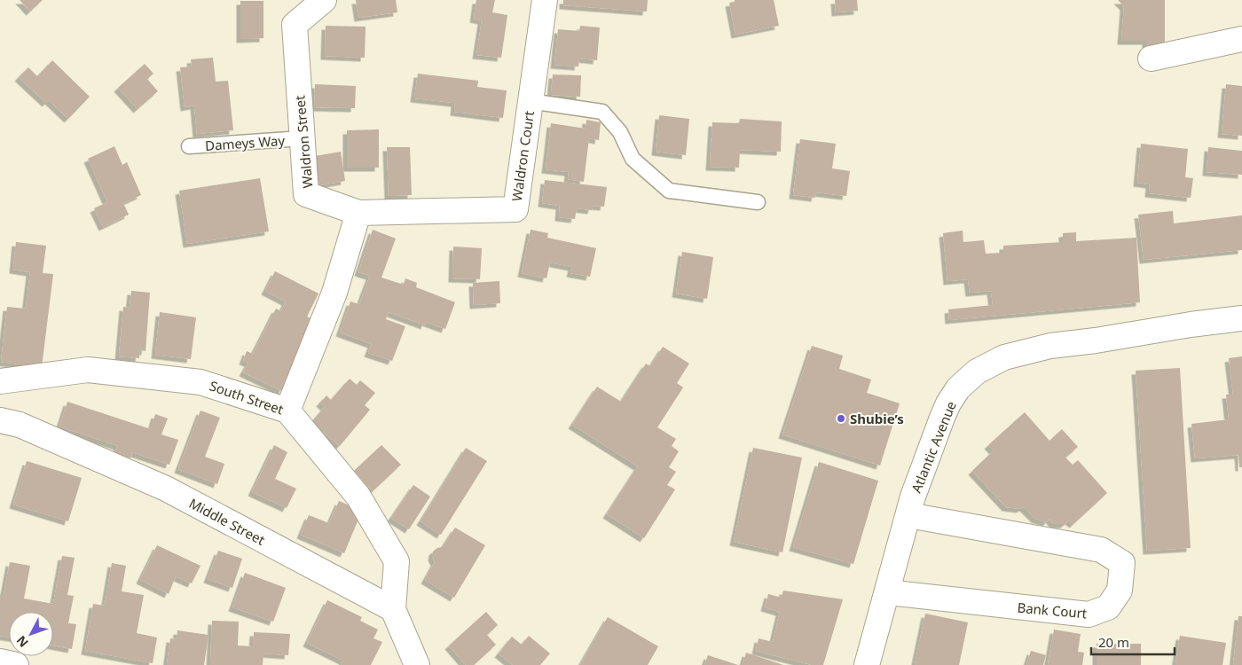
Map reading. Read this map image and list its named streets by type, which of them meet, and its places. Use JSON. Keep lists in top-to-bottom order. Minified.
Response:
{"streets":{"street":["Waldron Street","Waldron Court","South Street","Atlantic Avenue","Middle Street","Bank Court"],"lane":["Dameys Way"]},"crossings":[["Waldron Street","Dameys Way"],["Waldron Street","Waldron Court"],["South Street","Middle Street"],["Atlantic Avenue","Bank Court"]],"places":["Shubie’s"],"scale_bar":"20 m","north":"bottom left"}
